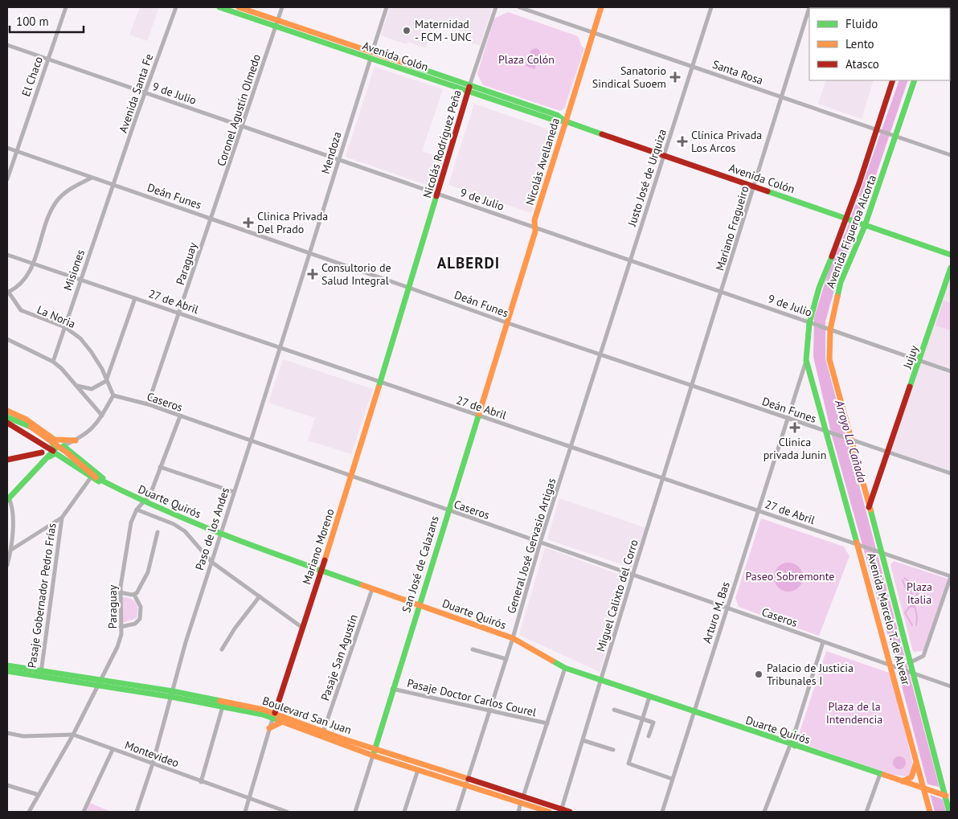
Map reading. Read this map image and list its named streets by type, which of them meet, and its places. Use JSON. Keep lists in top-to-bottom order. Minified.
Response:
{"streets":{"main road":["Avenida Colón","Nicolás Rodríguez Peña","Nicolás Avellaneda","Avenida Figueroa Alcorta","Jujuy","Duarte Quirós","Mariano Moreno","San José de Calazans","Avenida Marcelo T. de Alvear","Boulevard San Juan"],"street":["Santa Rosa","El Chaco","Avenida Santa Fe","9 de Julio","Coronel Agustín Olmedo","Mendoza","Justo José de Urquiza","Deán Funes","Mariano Fragueiro","Paraguay","Misiones","27 de Abril","La Noria","Caseros","Paso de los Andes","General José Gervasio Artigas","Pasaje Gobernador Pedro Frías","Miguel Calixto del Corro","Arturo M. Bas","Pasaje San Agustín","Pasaje Doctor Carlos Courel","Montevideo"]},"crossings":[["Avenida Colón","Coronel Agustín Olmedo"],["Avenida Colón","Nicolás Rodríguez Peña"],["Avenida Colón","Mendoza"],["Avenida Colón","Nicolás Avellaneda"],["Avenida Colón","Justo José de Urquiza"],["Avenida Colón","Mariano Fragueiro"],["Avenida Colón","Avenida Figueroa Alcorta"],["Santa Rosa","Nicolás Avellaneda"],["Santa Rosa","Justo José de Urquiza"],["Santa Rosa","Mariano Fragueiro"],["Santa Rosa","Avenida Figueroa Alcorta"],["El Chaco","9 de Julio"],["El Chaco","Deán Funes"],["Avenida Santa Fe","9 de Julio"],["Avenida Santa Fe","Deán Funes"],["Avenida Santa Fe","Misiones"],["9 de Julio","Coronel Agustín Olmedo"],["9 de Julio","Nicolás Rodríguez Peña"],["9 de Julio","Mendoza"],["9 de Julio","Nicolás Avellaneda"],["9 de Julio","Justo José de Urquiza"],["9 de Julio","Mariano Fragueiro"],["9 de Julio","Avenida Figueroa Alcorta"],["9 de Julio","Jujuy"],["Coronel Agustín Olmedo","Deán Funes"],["Coronel Agustín Olmedo","Paraguay"],["Nicolás Rodríguez Peña","Deán Funes"],["Nicolás Rodríguez Peña","Mariano Moreno"],["Mendoza","Deán Funes"],["Mendoza","Paso de los Andes"],["Nicolás Avellaneda","Deán Funes"],["Nicolás Avellaneda","San José de Calazans"],["Justo José de Urquiza","Deán Funes"],["Justo José de Urquiza","General José Gervasio Artigas"],["Deán Funes","Mariano Fragueiro"],["Deán Funes","Avenida Figueroa Alcorta"],["Deán Funes","Paraguay"],["Deán Funes","Misiones"],["Deán Funes","Jujuy"],["Deán Funes","Paso de los Andes"],["Deán Funes","General José Gervasio Artigas"],["Deán Funes","Mariano Moreno"],["Deán Funes","San José de Calazans"],["Deán Funes","Miguel Calixto del Corro"],["Deán Funes","Arturo M. Bas"],["Deán Funes","Avenida Marcelo T. de Alvear"],["Mariano Fragueiro","Miguel Calixto del Corro"],["Avenida Figueroa Alcorta","Arturo M. Bas"],["Avenida Figueroa Alcorta","Avenida Marcelo T. de Alvear"],["Paraguay","27 de Abril"],["Paraguay","Caseros"],["Paraguay","Duarte Quirós"],["Paraguay","Boulevard San Juan"],["Paraguay","Montevideo"],["Misiones","27 de Abril"],["Misiones","La Noria"],["27 de Abril","Paso de los Andes"],["27 de Abril","General José Gervasio Artigas"],["27 de Abril","Mariano Moreno"],["27 de Abril","San José de Calazans"],["27 de Abril","Miguel Calixto del Corro"],["27 de Abril","Arturo M. Bas"],["27 de Abril","Avenida Marcelo T. de Alvear"],["Jujuy","Avenida Marcelo T. de Alvear"],["Caseros","Paso de los Andes"],["Caseros","General José Gervasio Artigas"],["Caseros","Mariano Moreno"],["Caseros","San José de Calazans"],["Caseros","Miguel Calixto del Corro"],["Caseros","Arturo M. Bas"],["Caseros","Avenida Marcelo T. de Alvear"],["Duarte Quirós","Paso de los Andes"],["Duarte Quirós","General José Gervasio Artigas"],["Duarte Quirós","Mariano Moreno"],["Duarte Quirós","San José de Calazans"],["Duarte Quirós","Pasaje Gobernador Pedro Frías"],["Duarte Quirós","Miguel Calixto del Corro"],["Duarte Quirós","Arturo M. Bas"],["Duarte Quirós","Avenida Marcelo T. de Alvear"],["Duarte Quirós","Pasaje San Agustín"],["Paso de los Andes","Boulevard San Juan"],["Paso de los Andes","Montevideo"],["General José Gervasio Artigas","Pasaje Doctor Carlos Courel"],["General José Gervasio Artigas","Boulevard San Juan"],["Mariano Moreno","Boulevard San Juan"],["Mariano Moreno","Montevideo"],["San José de Calazans","Pasaje Doctor Carlos Courel"],["San José de Calazans","Boulevard San Juan"],["Pasaje Gobernador Pedro Frías","Boulevard San Juan"],["Miguel Calixto del Corro","Boulevard San Juan"],["Pasaje San Agustín","Boulevard San Juan"]],"districts":["ALBERDI"],"water":["Arroyo La Cañada"],"parks":["Plaza Colón","Paseo Sobremonte","Plaza Italia","Plaza de la Intendencia"],"places":{"other":["Maternidad - FCM - UNC","Palacio de Justicia Tribunales I"],"health":["Sanatorio Sindical Suoem","Clínica Privada Los Arcos","Clinica Privada Del Prado","Consultorio de Salud Integral","Clinica privada Junin"]},"legend":["Fluido","Lento","Atasco"],"scale_bar":"100 m"}
